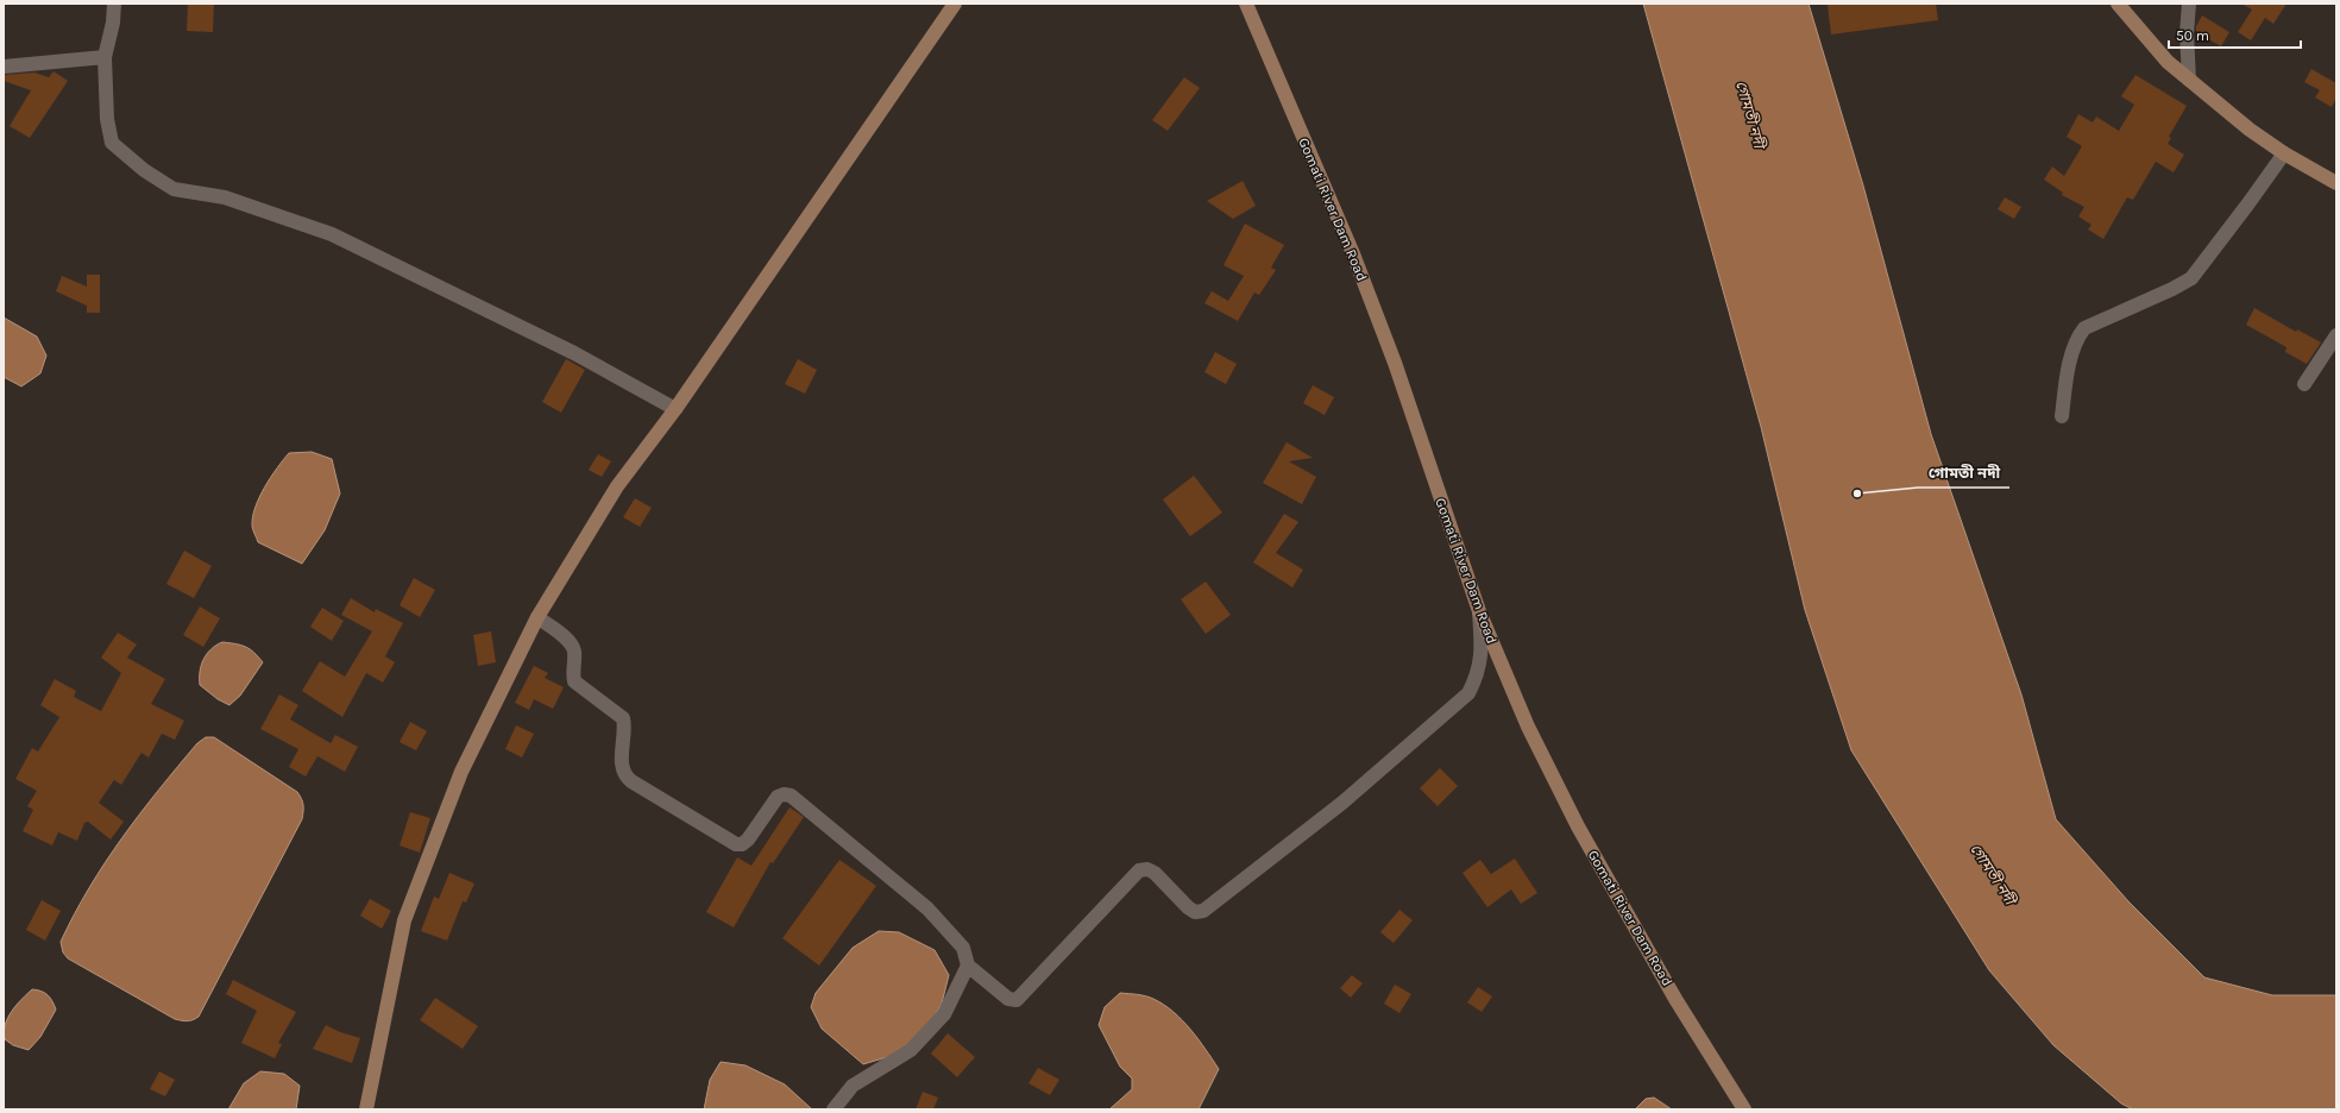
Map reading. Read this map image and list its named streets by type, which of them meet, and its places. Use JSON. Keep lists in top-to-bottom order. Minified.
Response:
{"streets":{"street":["Gomati River Dam Road"]},"water":["গোমতী নদী"],"places":["গোমতী নদী"],"scale_bar":"50 m"}
